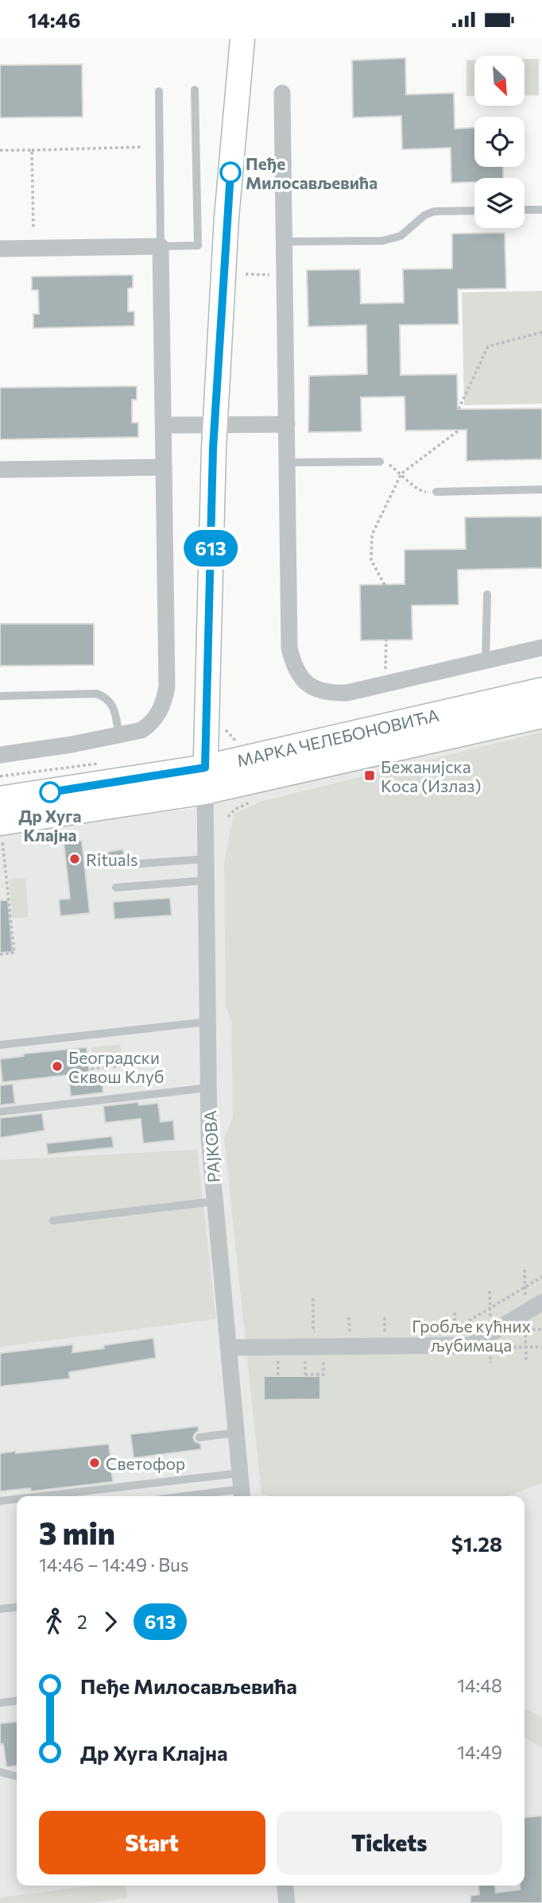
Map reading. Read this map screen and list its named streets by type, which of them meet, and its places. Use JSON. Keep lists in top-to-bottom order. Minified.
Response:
{"streets":{"main road":["МАРКА ЧЕЛЕБОНОВИЋА"],"street":["РАЈКОВА"]},"crossings":[["МАРКА ЧЕЛЕБОНОВИЋА","РАЈКОВА"]],"parks":["Гробље кућних љубимаца"],"places":{"other":["Пеђе Милосављевића","Др Хуга Клајна","Rituals","Београдски Сквош Клуб","Светофор"],"transit":["Бежанијска Коса (Излаз)"]},"lines":["bus line 613"],"north":"bottom right","page":{"status":"14:46","on_map":"613","heading":["3 min","14:46 – 14:49 · Bus","$1.28"],"legs":["2","613"],"list":[{"name":"Пеђе Милосављевића","value":"14:48"},{"name":"Др Хуга Клајна","value":"14:49"}],"buttons":["Start","Tickets"]}}
